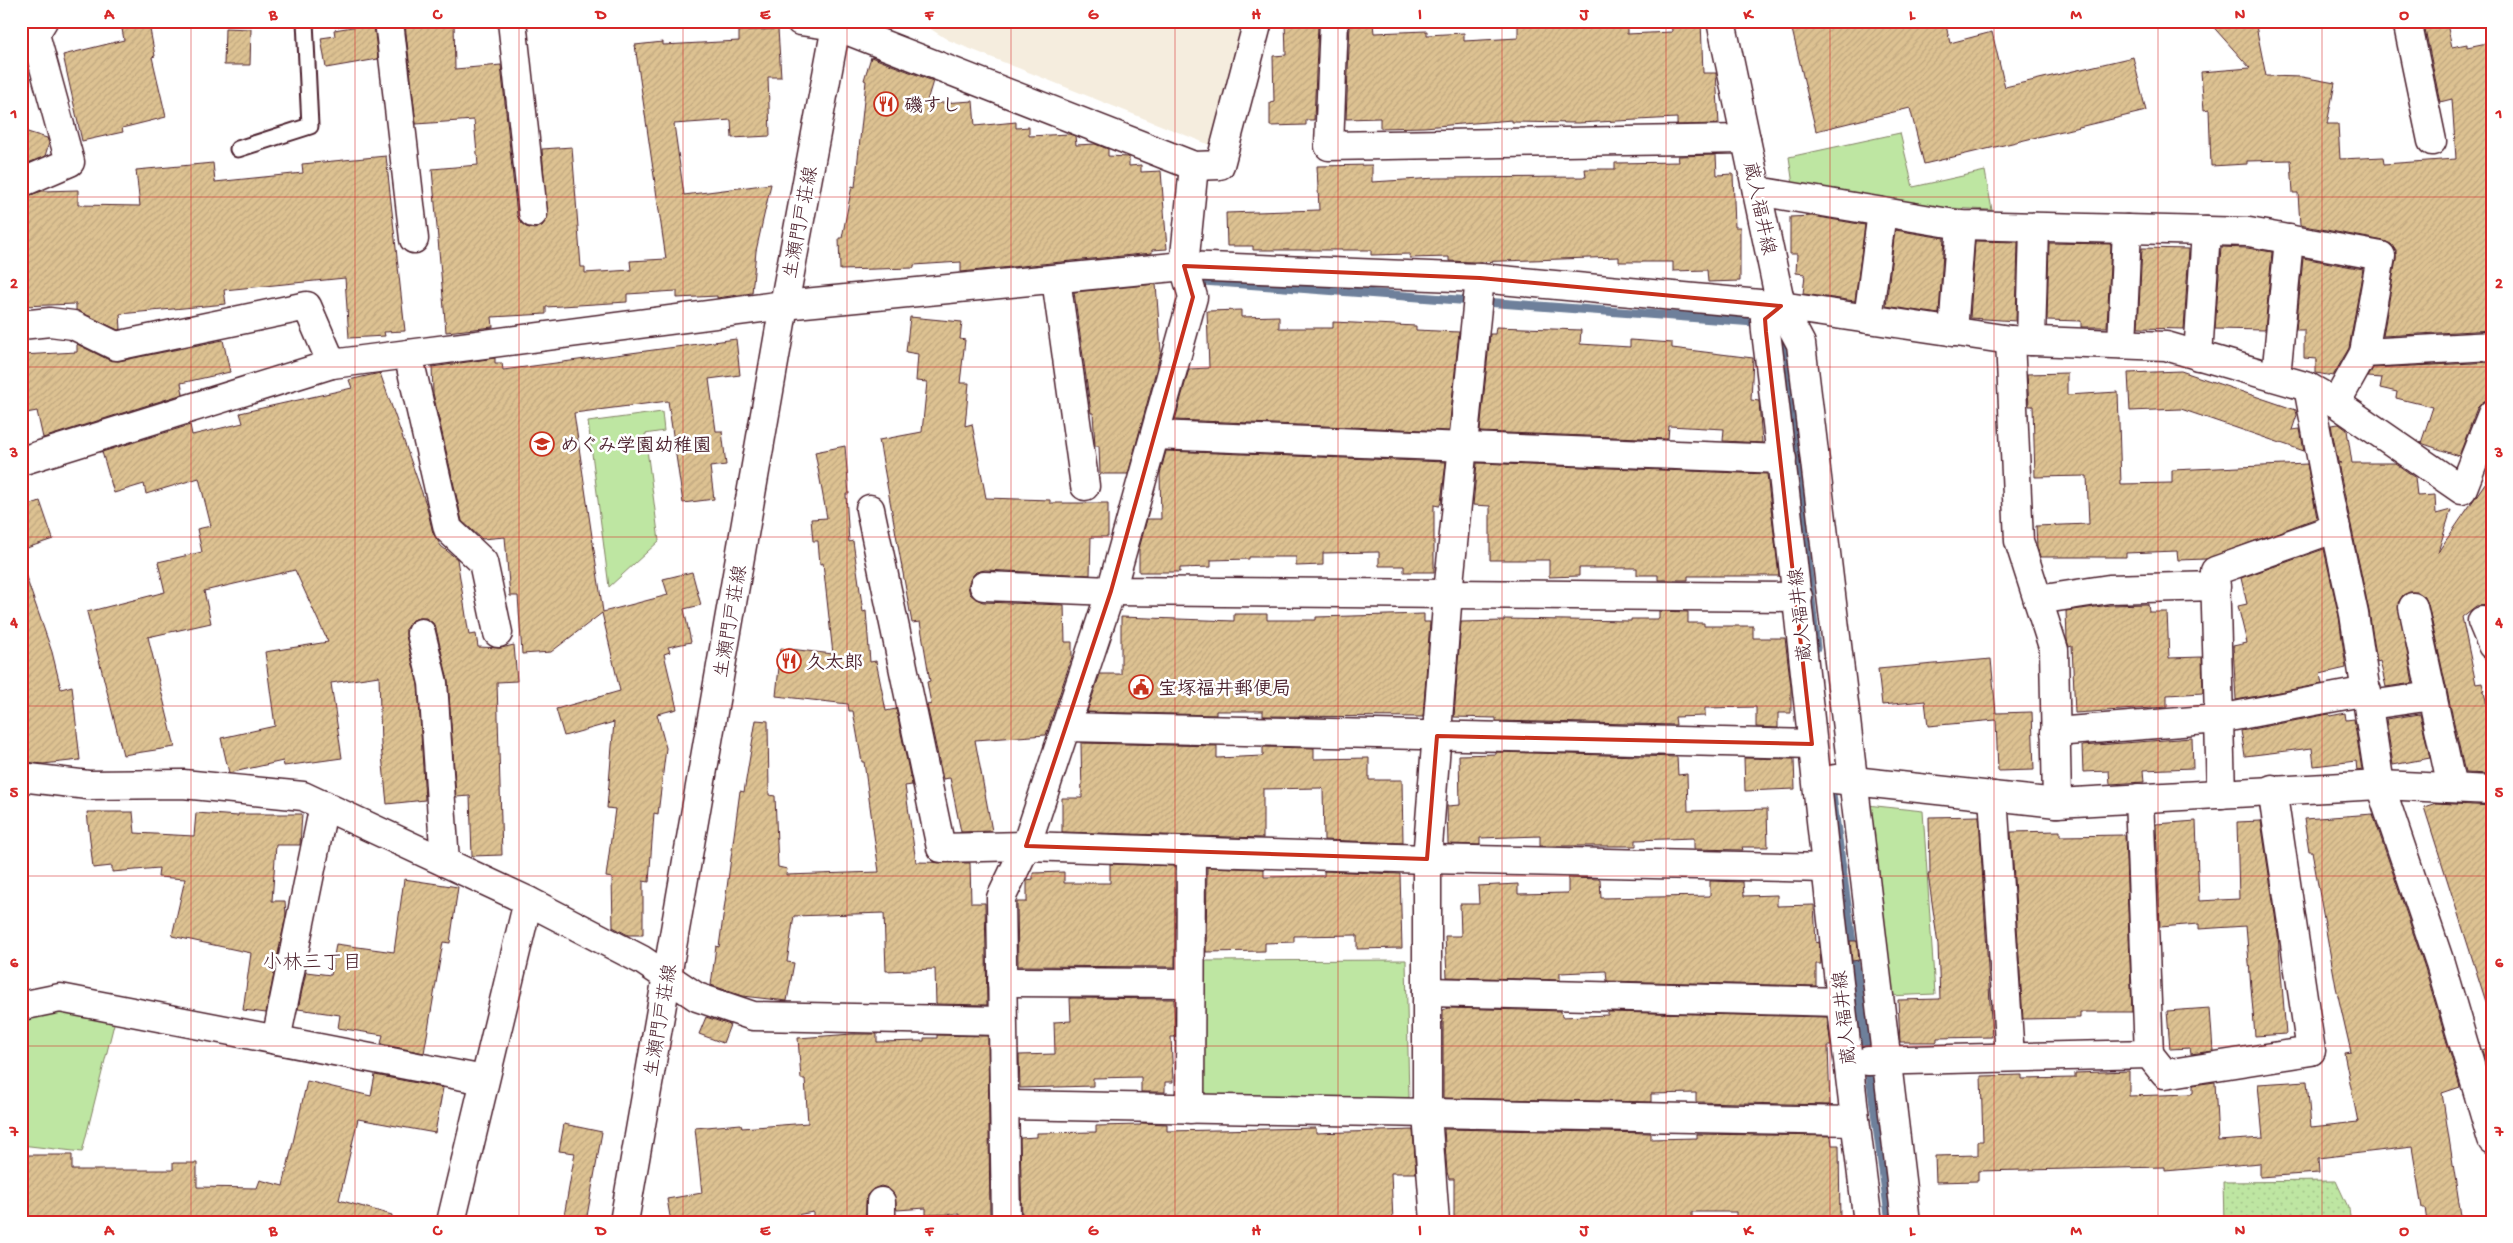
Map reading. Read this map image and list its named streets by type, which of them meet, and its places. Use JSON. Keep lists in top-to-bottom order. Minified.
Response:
{"streets":{"street":["蔵人福井線","生瀬門戸荘線"]},"districts":["小林三丁目"],"places":{"restaurant":["磯すし","久太郎"],"school or university":["めぐみ学園幼稚園"],"public building":["宝塚福井郵便局"]},"grid":{"columns":["A","B","C","D","E","F","G","H","I","J","K","L","M","N","O"],"rows":["1","2","3","4","5","6","7"]}}
